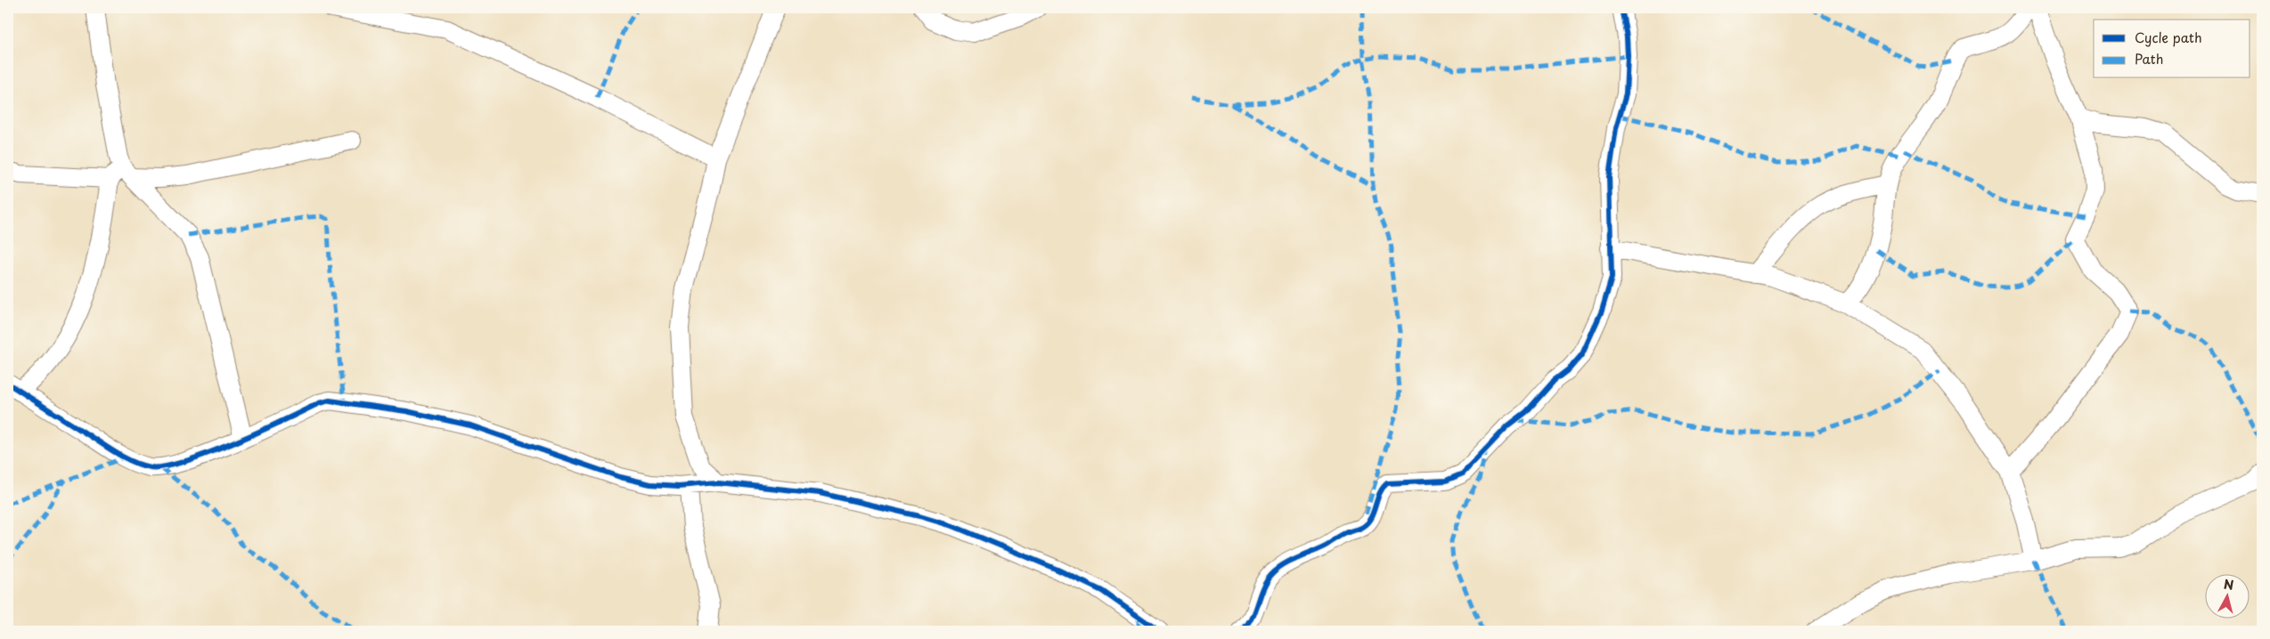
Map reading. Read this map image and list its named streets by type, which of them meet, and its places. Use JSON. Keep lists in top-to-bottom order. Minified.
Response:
{"legend":["Cycle path","Path"],"north":"top"}
